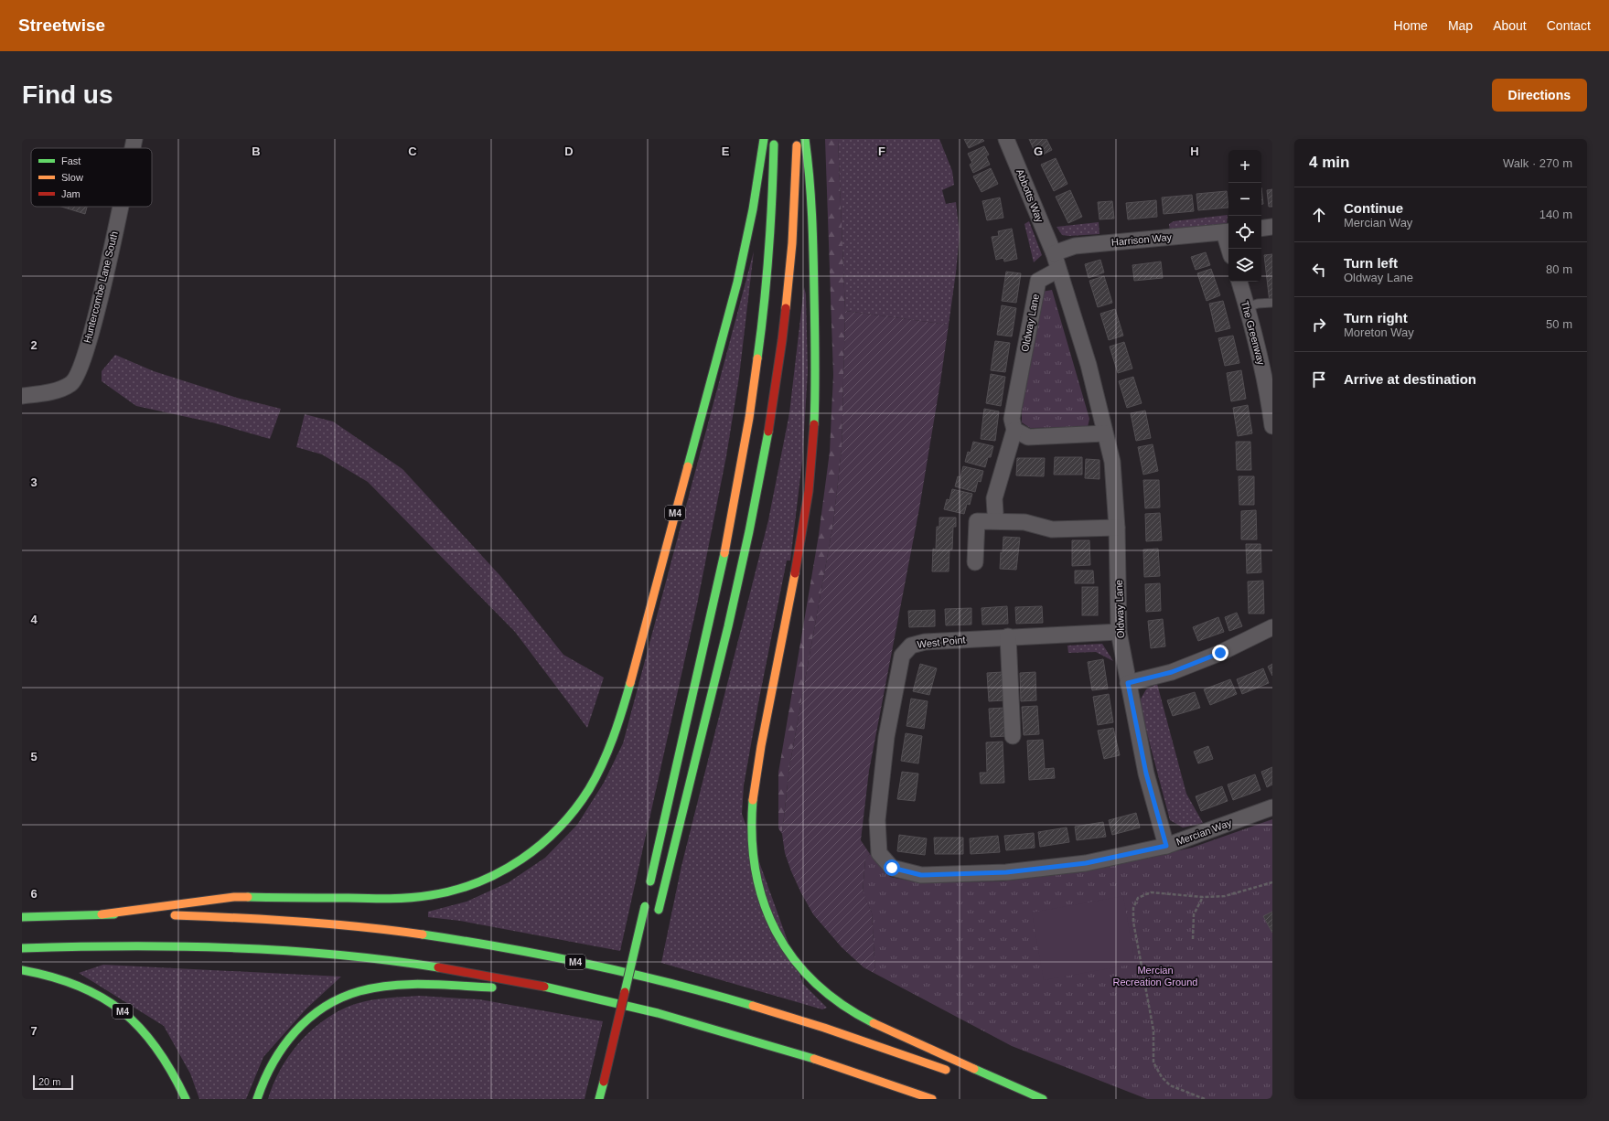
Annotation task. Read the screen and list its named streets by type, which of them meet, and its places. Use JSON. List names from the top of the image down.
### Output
{
  "streets": {
    "highway": ["M4"],
    "street": [
      "Abbotts Way",
      "Harrison Way",
      "Huntercombe Lane South",
      "Oldway Lane",
      "The Greenway",
      "West Point",
      "Mercian Way"
    ]
  },
  "crossings": [
    ["Abbotts Way", "Harrison Way"],
    ["Abbotts Way", "Oldway Lane"],
    ["Harrison Way", "Oldway Lane"],
    ["Oldway Lane", "West Point"],
    ["Oldway Lane", "Mercian Way"],
    ["West Point", "Mercian Way"]
  ],
  "parks": ["Mercian Recreation Ground"],
  "legend": ["Fast", "Slow", "Jam"],
  "scale_bar": "20 m",
  "page": {
    "header": "Streetwise",
    "nav": [
      "Home",
      "Map",
      "About",
      "Contact"
    ],
    "buttons": "Directions",
    "title": "Find us",
    "heading": ["4 min", "Walk · 270 m"],
    "map_buttons": ["+", "−"],
    "list": [
      ["Continue", "Mercian Way", "140 m"],
      ["Turn left", "Oldway Lane", "80 m"],
      ["Turn right", "Moreton Way", "50 m"],
      "Arrive at destination"
    ],
    "scale": "20 m"
  },
  "grid": {
    "columns": [
      "B",
      "C",
      "D",
      "E",
      "F",
      "G",
      "H"
    ],
    "rows": [
      "2",
      "3",
      "4",
      "5",
      "6",
      "7"
    ]
  }
}
